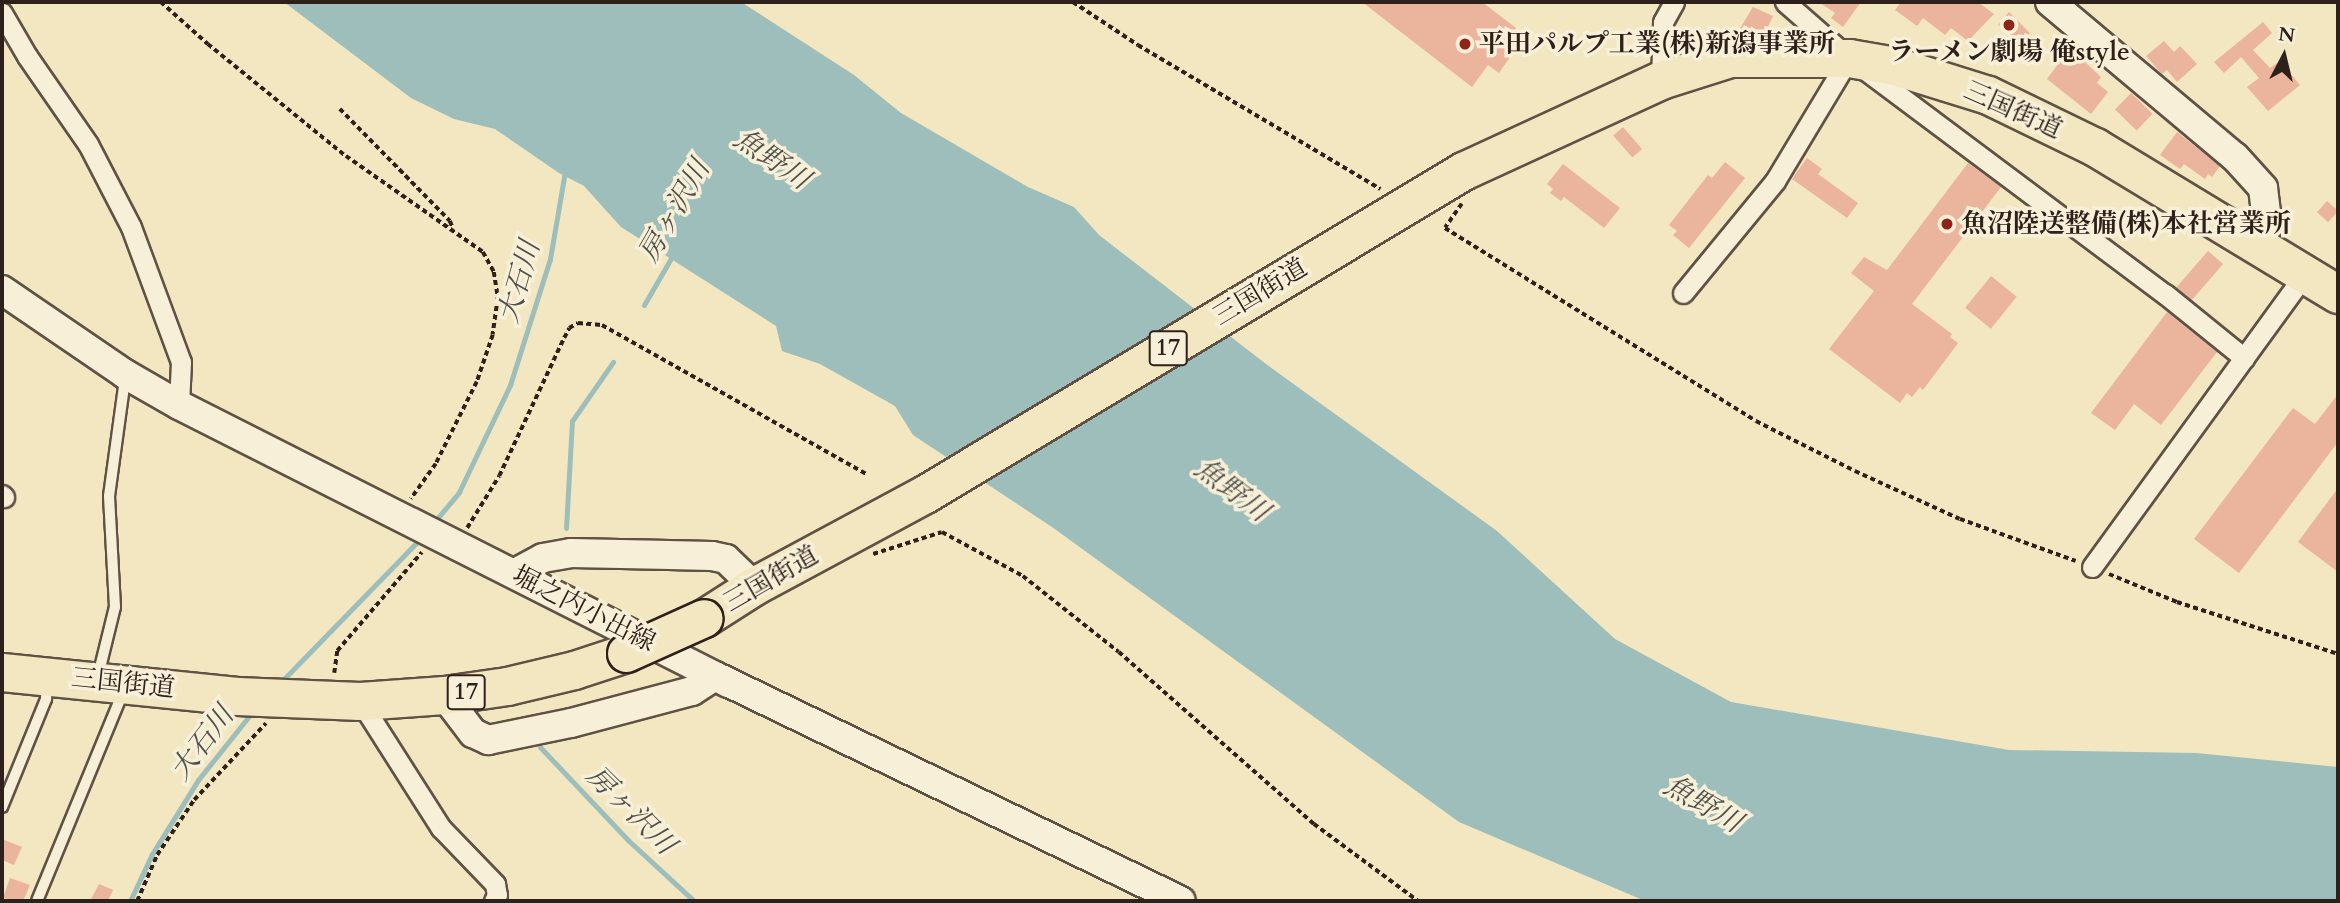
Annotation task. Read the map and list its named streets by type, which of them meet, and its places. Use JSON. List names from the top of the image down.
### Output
{
  "streets": {
    "highway": ["三国街道", "17"],
    "main road": ["堀之内小出線"]
  },
  "water": ["魚野川", "房ヶ沢川", "大石川"],
  "places": ["ラーメン劇場 俺style", "平田パルプ工業(株)新潟事業所", "魚沼陸送整備(株)本社営業所"],
  "north": "top"
}
